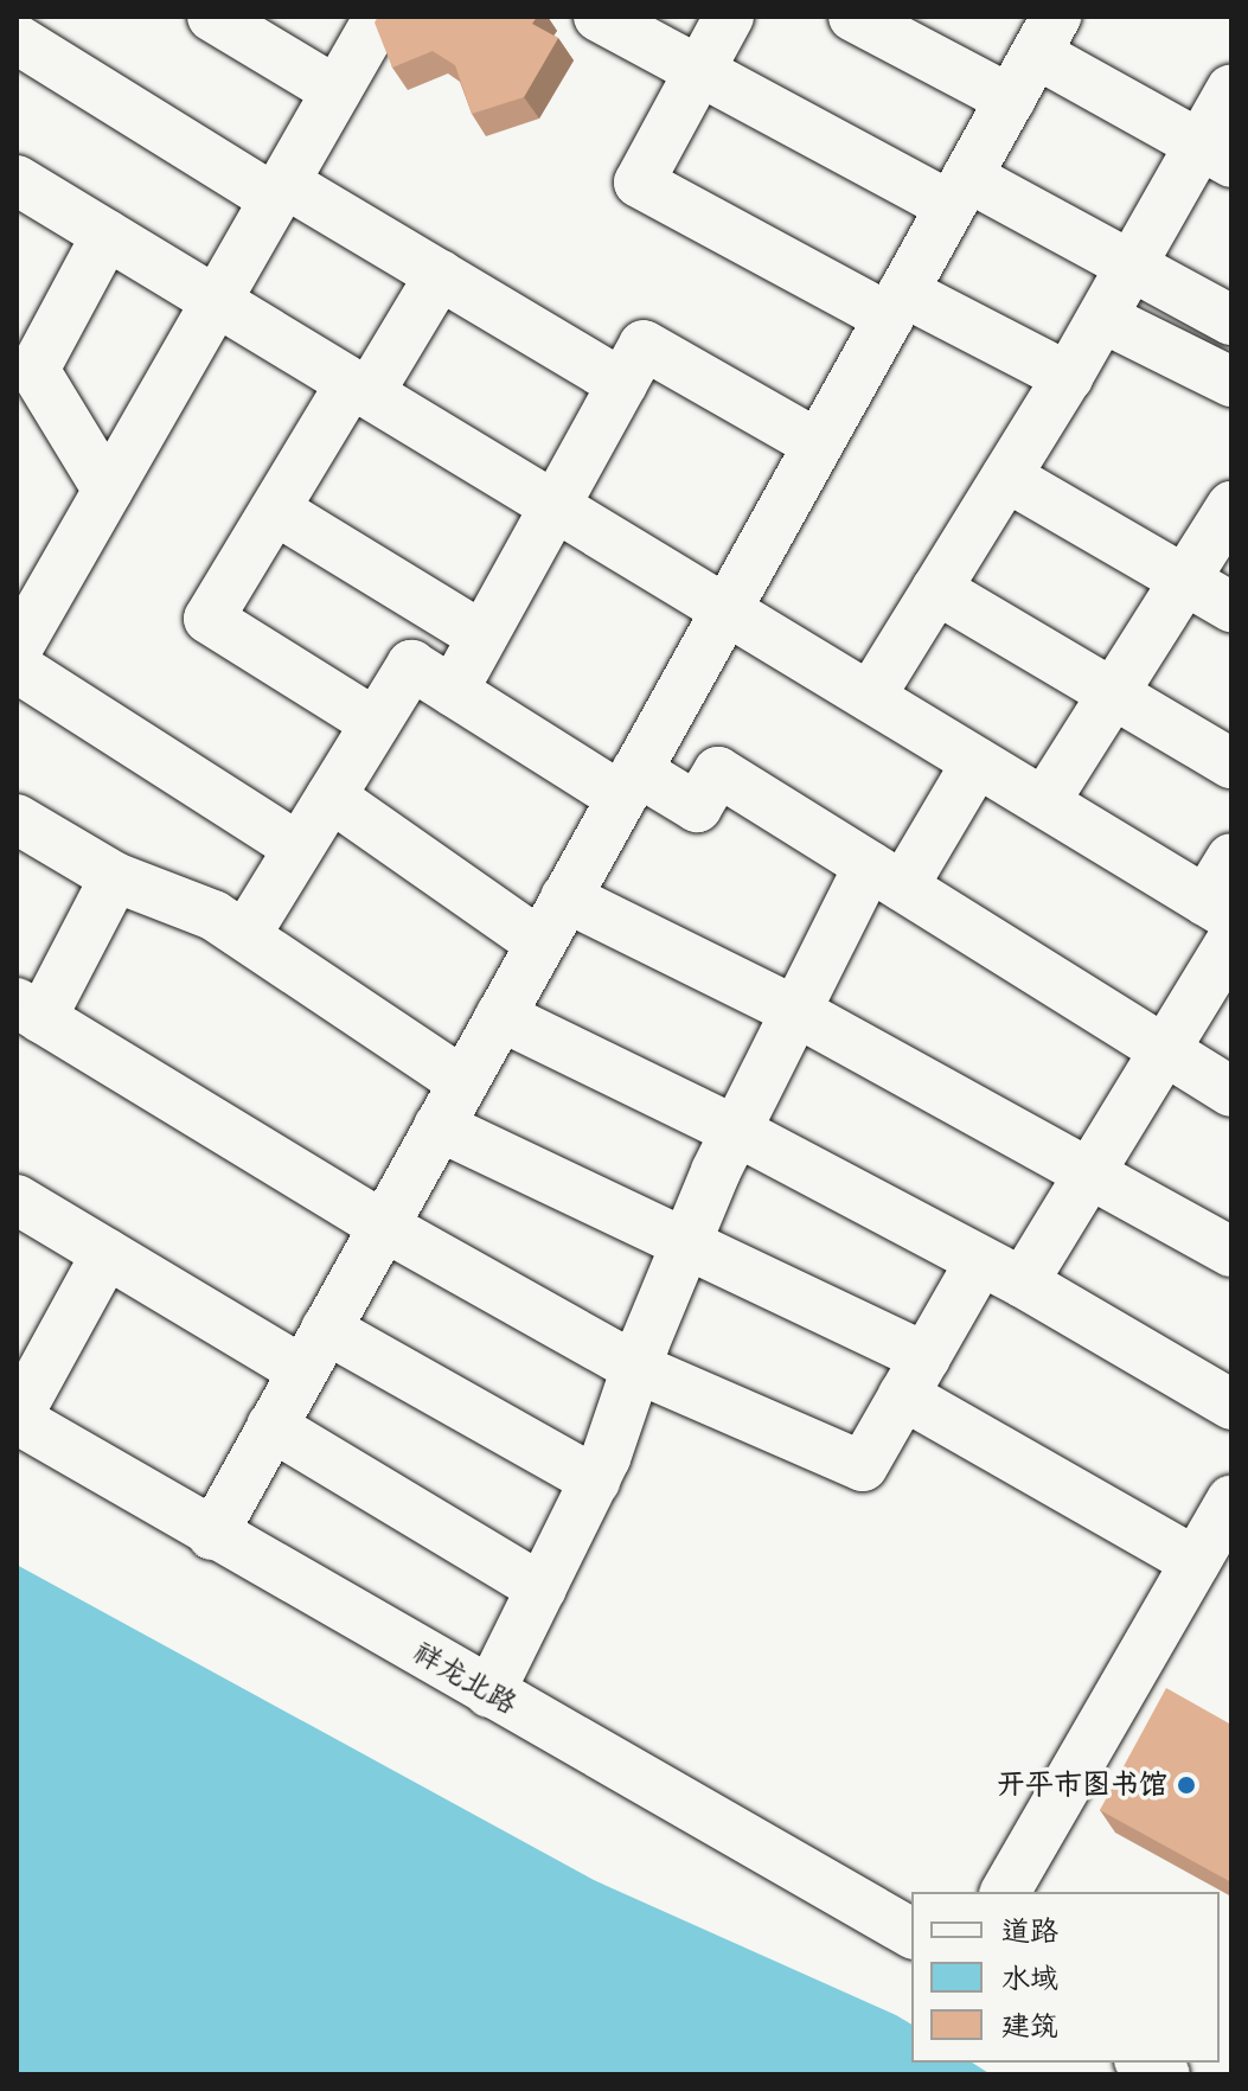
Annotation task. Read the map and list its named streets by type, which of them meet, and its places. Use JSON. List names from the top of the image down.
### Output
{
  "streets": {
    "street": ["祥龙北路"]
  },
  "places": ["开平市图书馆"],
  "legend": ["道路", "水域", "建筑"]
}
